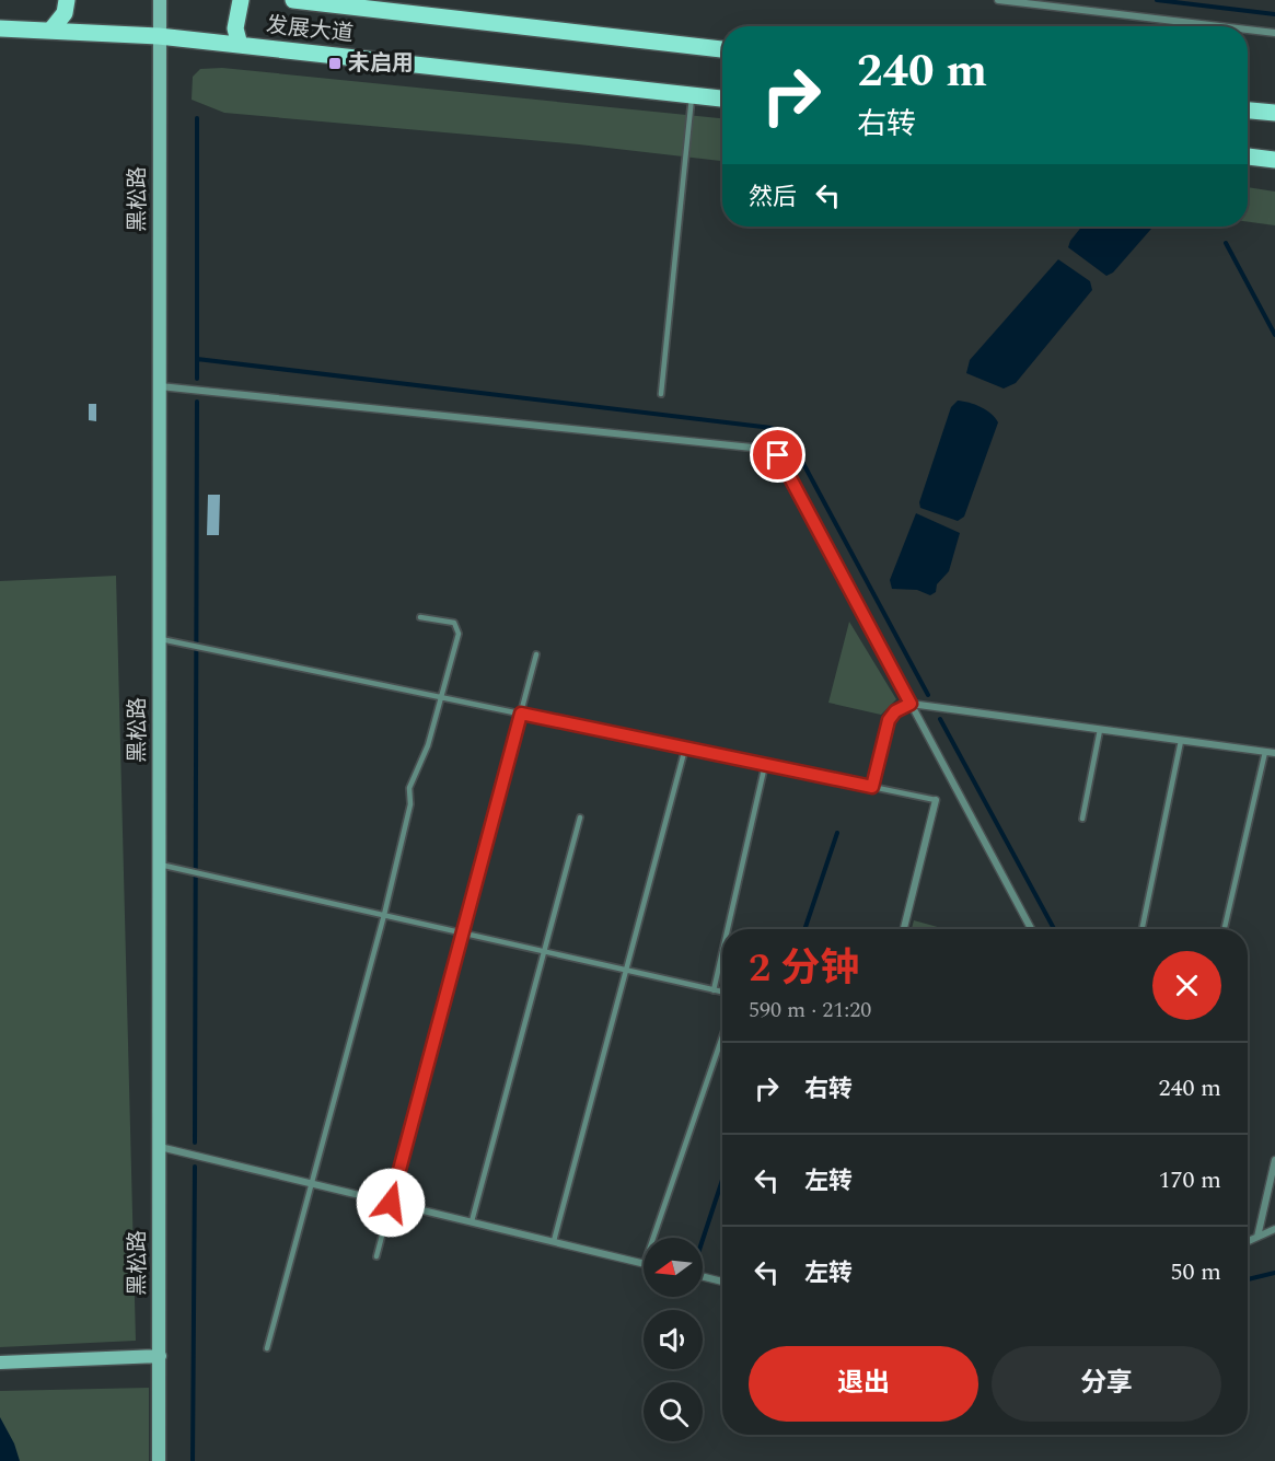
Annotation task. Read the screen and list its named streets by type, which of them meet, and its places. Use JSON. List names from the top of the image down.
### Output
{
  "streets": {
    "main road": ["发展大道"],
    "street": ["黑松路"]
  },
  "crossings": [
    ["发展大道", "黑松路"]
  ],
  "places": {
    "transit": ["未启用"]
  },
  "north": "left",
  "page": {
    "turn": ["240 m", "右转"],
    "then": "然后",
    "heading": ["2 分钟", "590 m · 21:20"],
    "list": [
      {
        "name": "右转",
        "value": "240 m"
      },
      {
        "name": "左转",
        "value": "170 m"
      },
      {
        "name": "左转",
        "value": "50 m"
      }
    ],
    "buttons": ["退出", "分享"]
  }
}
